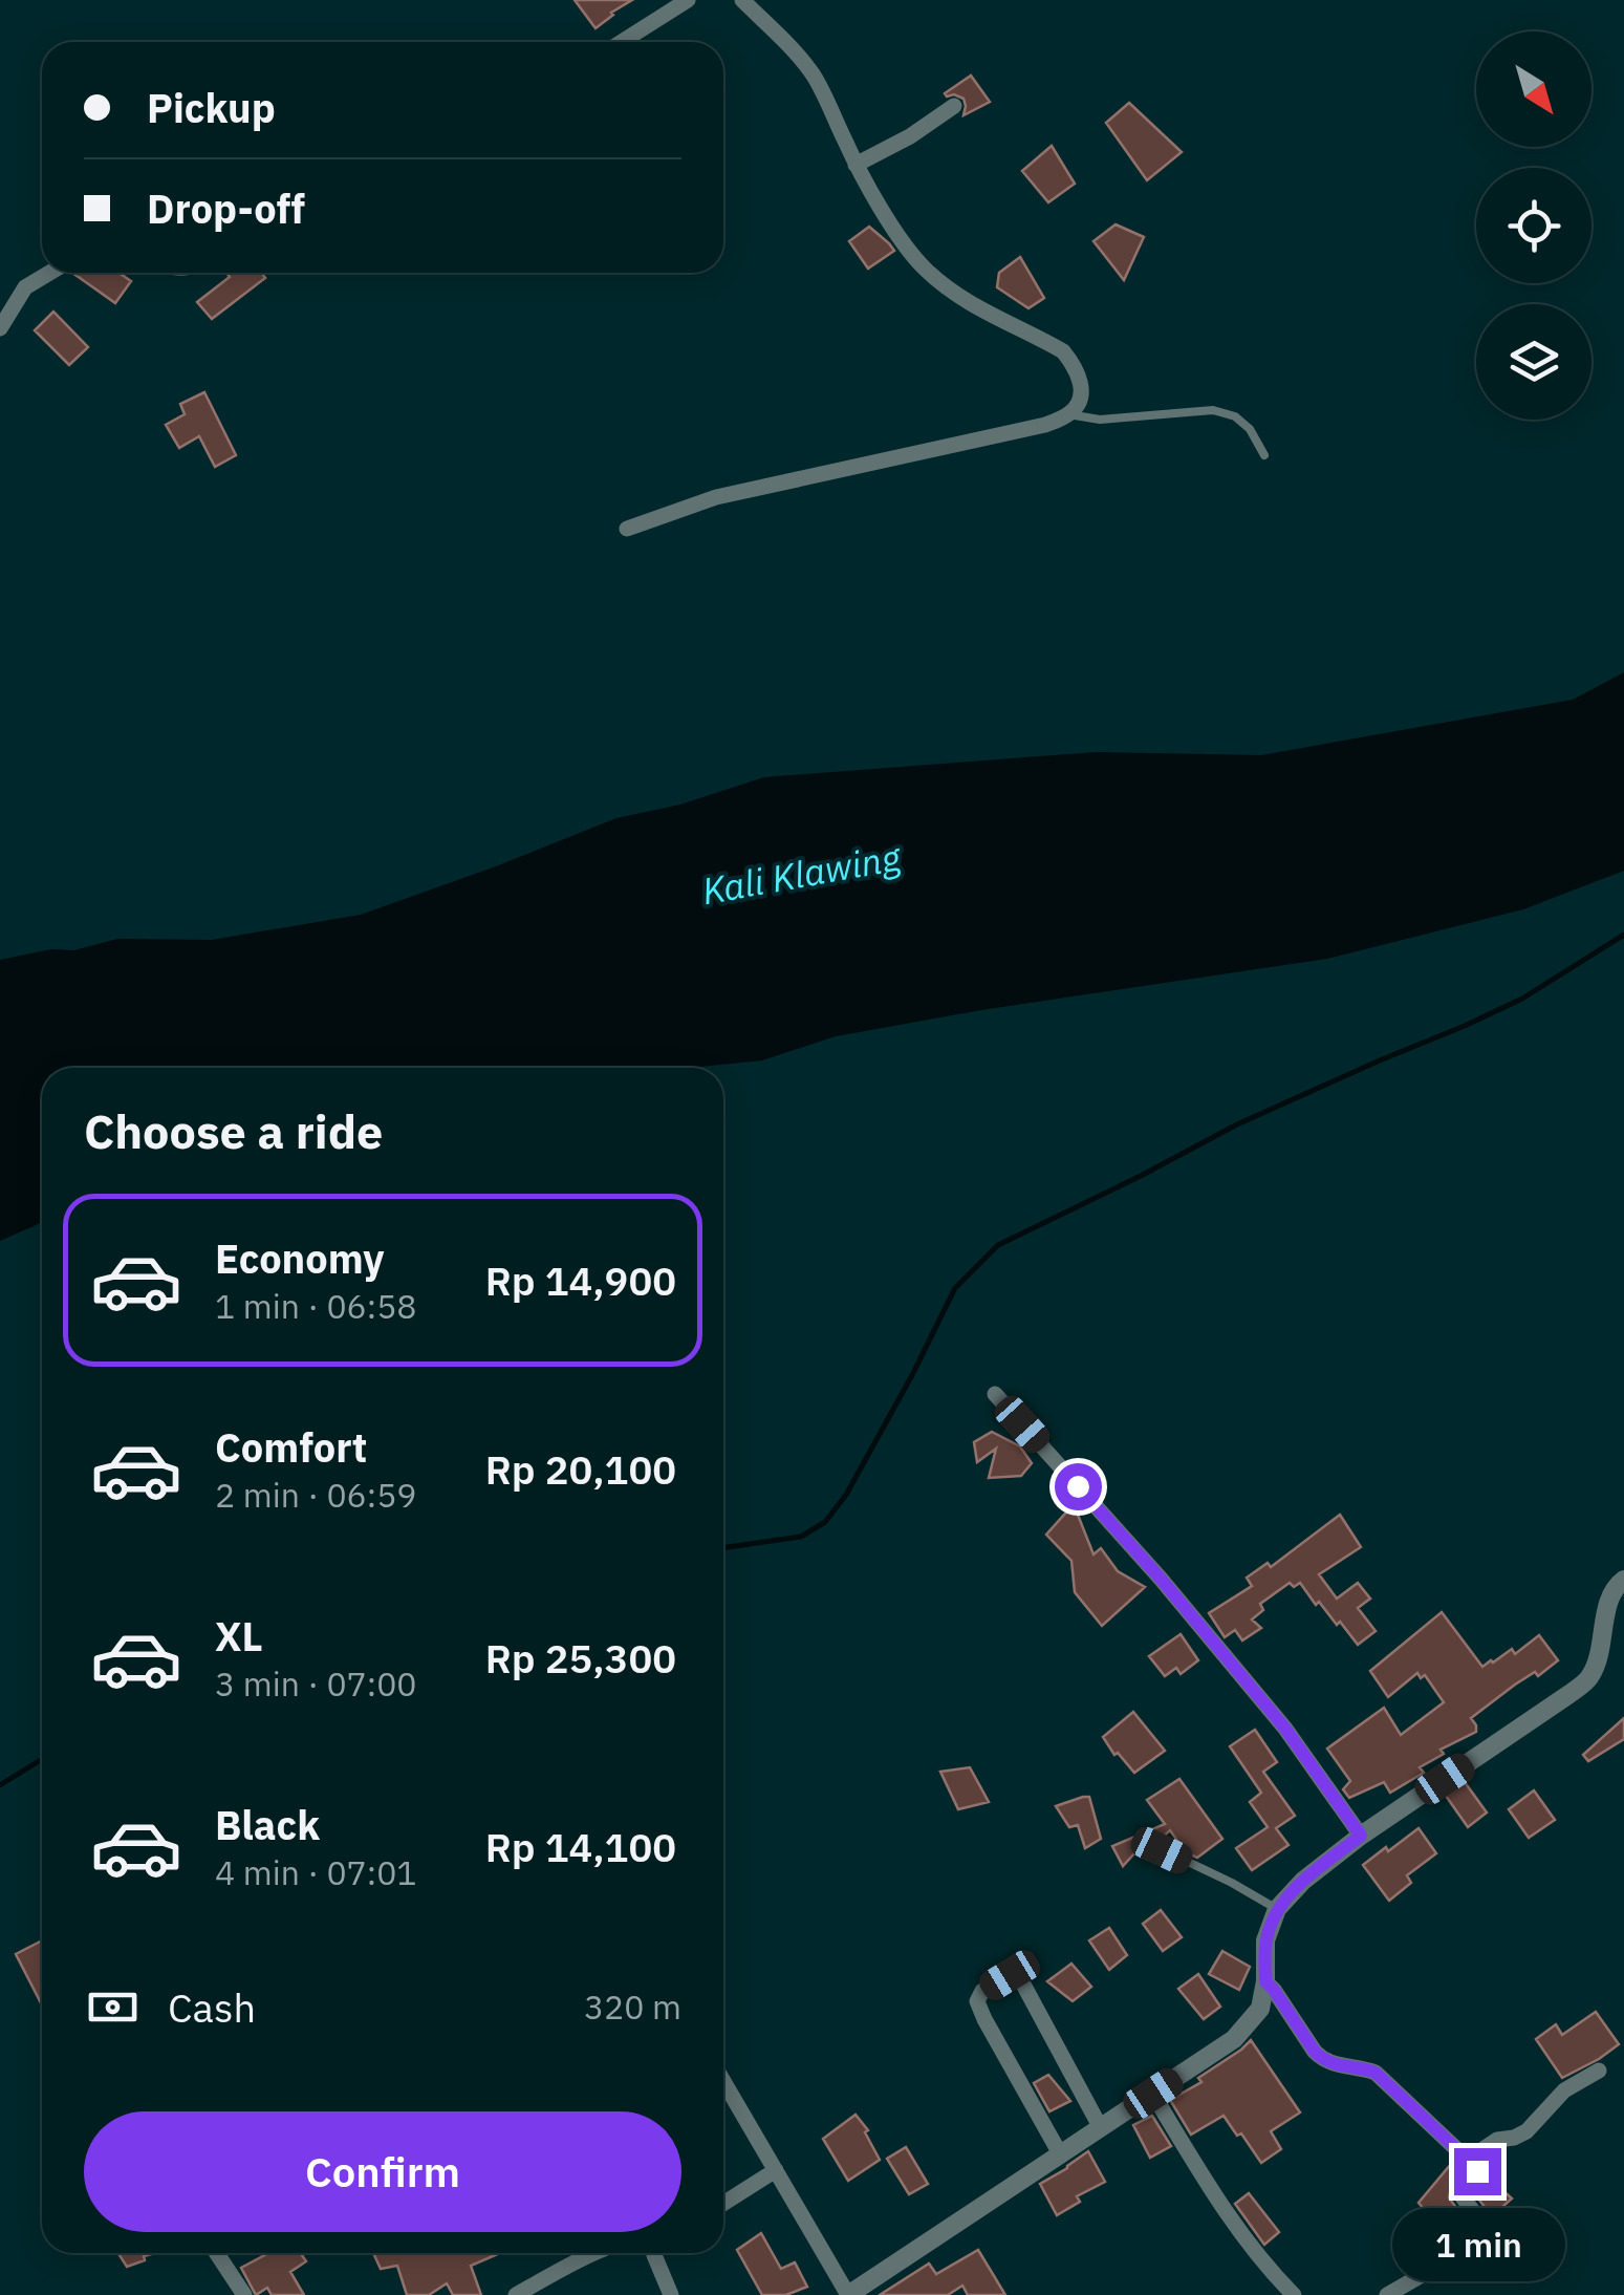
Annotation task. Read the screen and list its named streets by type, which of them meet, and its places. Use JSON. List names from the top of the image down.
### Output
{
  "water": ["Kali Klawing"],
  "north": "bottom right",
  "page": {
    "banner": ["Pickup", "Drop-off"],
    "heading": "Choose a ride",
    "list": [
      {
        "name": "Economy",
        "note": "1 min · 06:58",
        "value": "Rp 14,900"
      },
      {
        "name": "Comfort",
        "note": "2 min · 06:59",
        "value": "Rp 20,100"
      },
      {
        "name": "XL",
        "note": "3 min · 07:00",
        "value": "Rp 25,300"
      },
      {
        "name": "Black",
        "note": "4 min · 07:01",
        "value": "Rp 14,100"
      }
    ],
    "pay": ["Cash", "320 m"],
    "buttons": "Confirm",
    "bubble": "1 min"
  }
}
